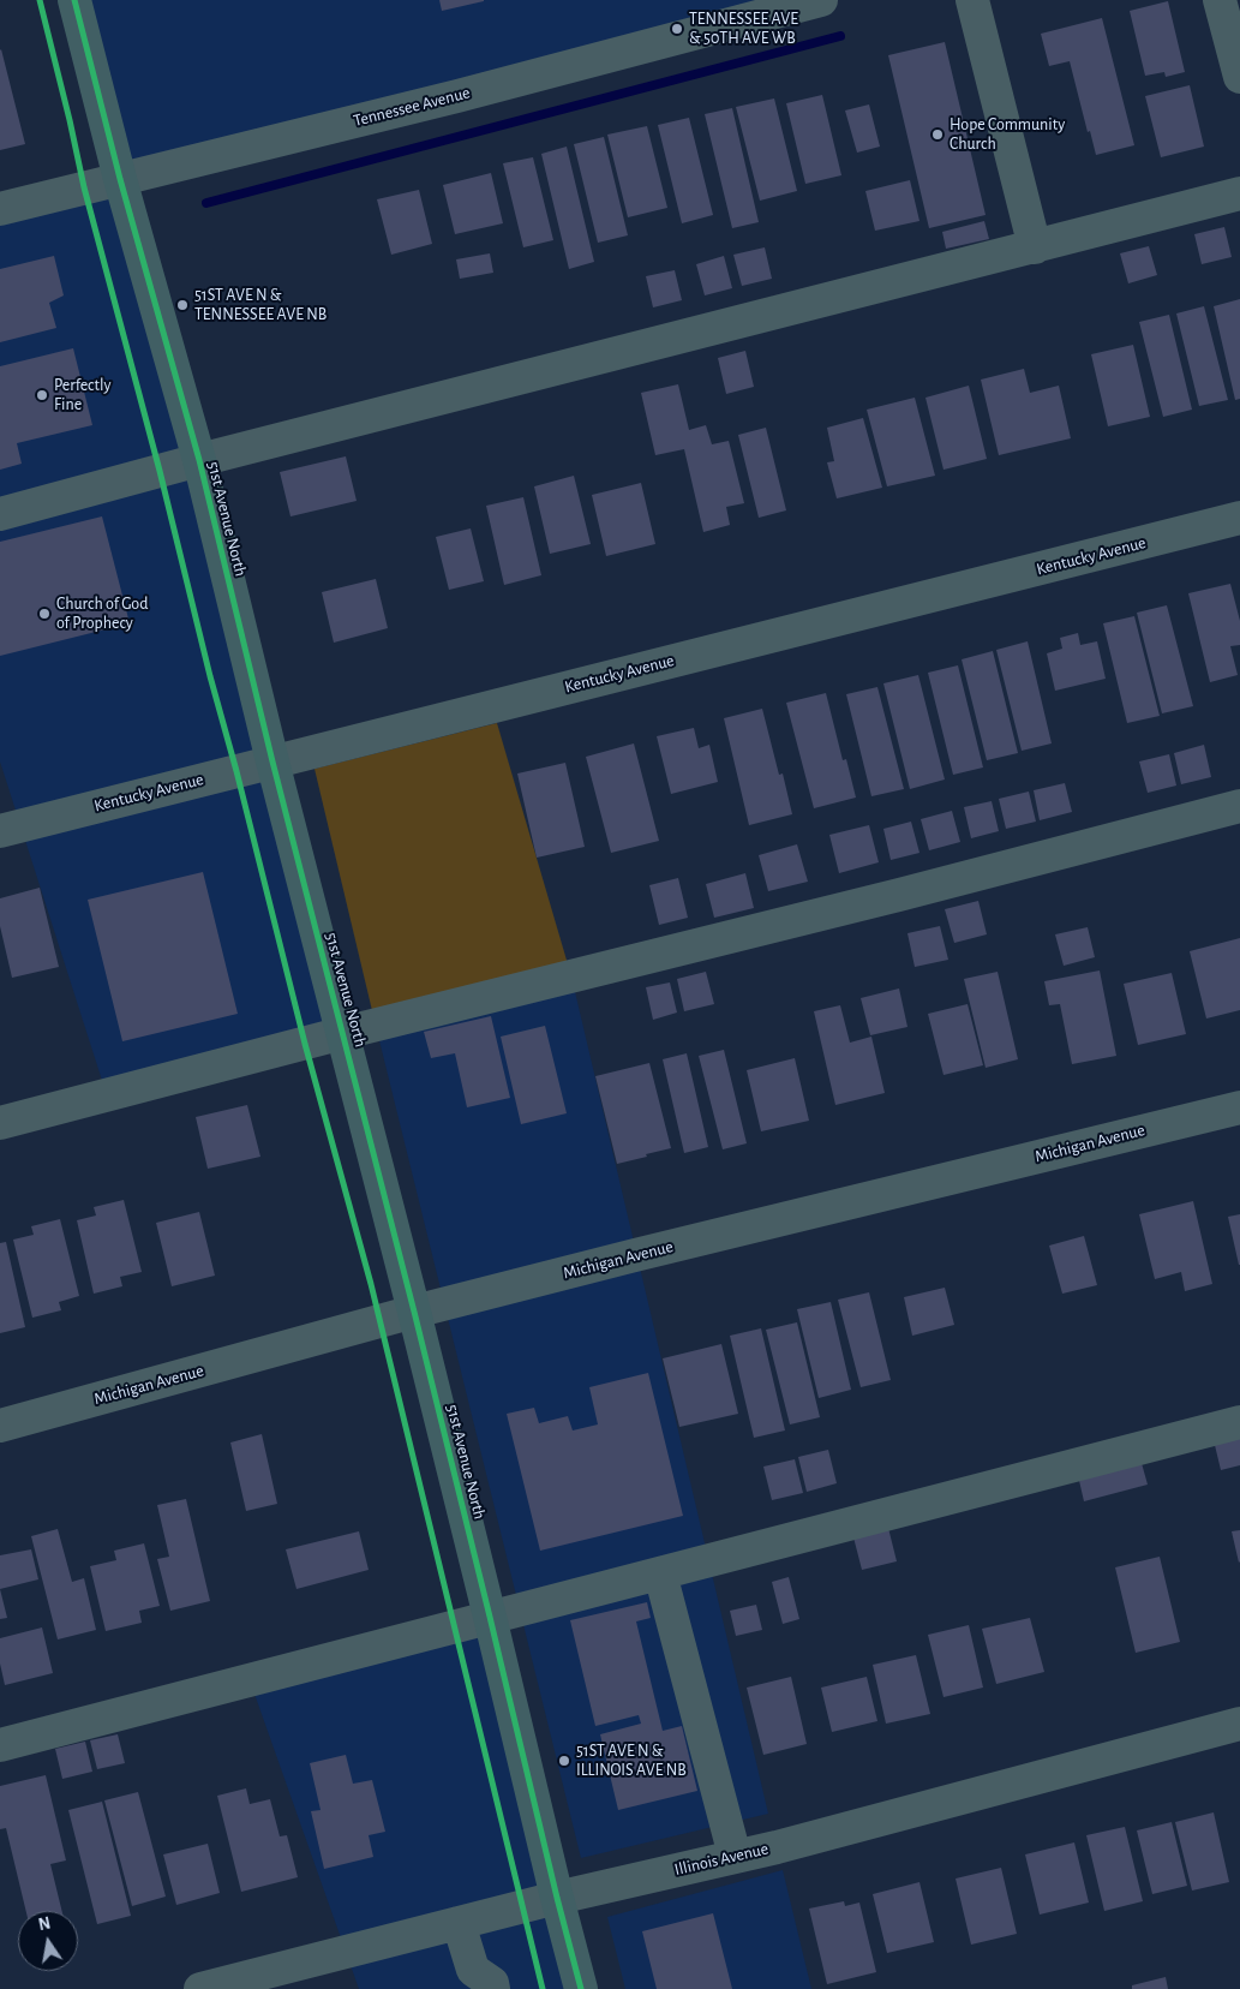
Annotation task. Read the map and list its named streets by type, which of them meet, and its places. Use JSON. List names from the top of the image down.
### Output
{
  "streets": {
    "main road": ["51st Avenue North"],
    "street": [
      "Tennessee Avenue",
      "Kentucky Avenue",
      "Michigan Avenue",
      "Illinois Avenue"
    ]
  },
  "crossings": [
    ["Tennessee Avenue", "51st Avenue North"],
    ["51st Avenue North", "Kentucky Avenue"],
    ["51st Avenue North", "Michigan Avenue"],
    ["51st Avenue North", "Illinois Avenue"]
  ],
  "places": [
    "TENNESSEE AVE & 50TH AVE WB",
    "Hope Community Church",
    "51ST AVE N & TENNESSEE AVE NB",
    "Perfectly Fine",
    "Church of God of Prophecy",
    "51ST AVE N & ILLINOIS AVE NB"
  ],
  "north": "top"
}
